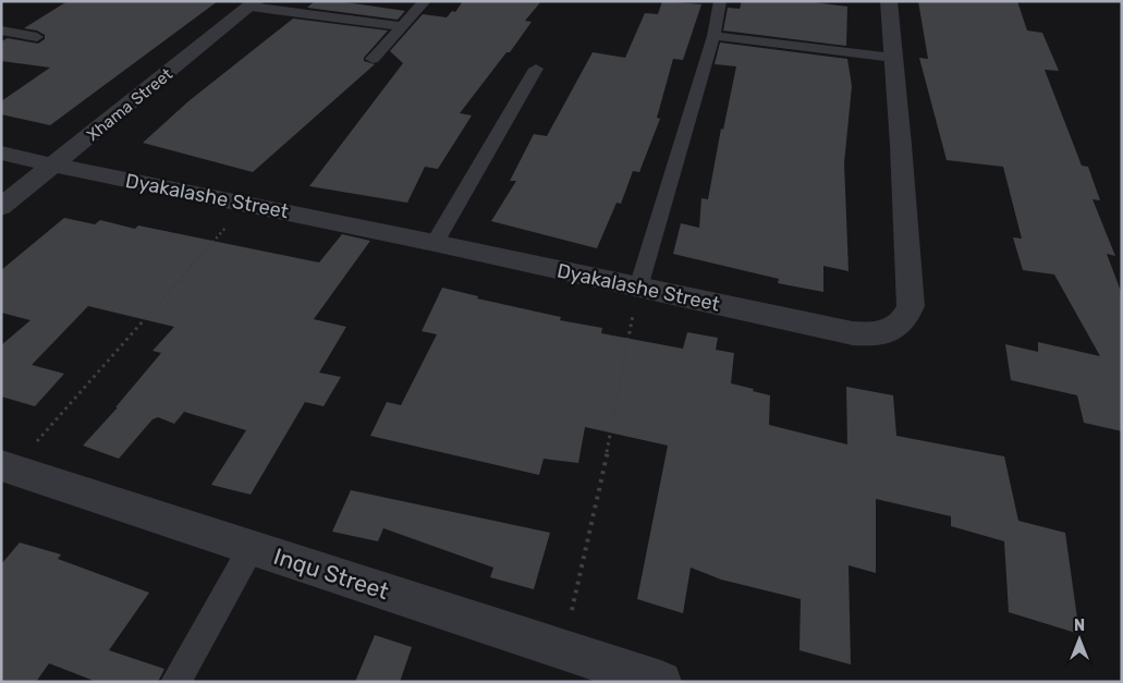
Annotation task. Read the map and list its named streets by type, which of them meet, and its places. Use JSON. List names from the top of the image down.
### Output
{
  "streets": {
    "street": ["Xhama Street", "Dyakalashe Street", "Inqu Street"]
  },
  "crossings": [
    ["Xhama Street", "Dyakalashe Street"]
  ],
  "north": "top"
}
